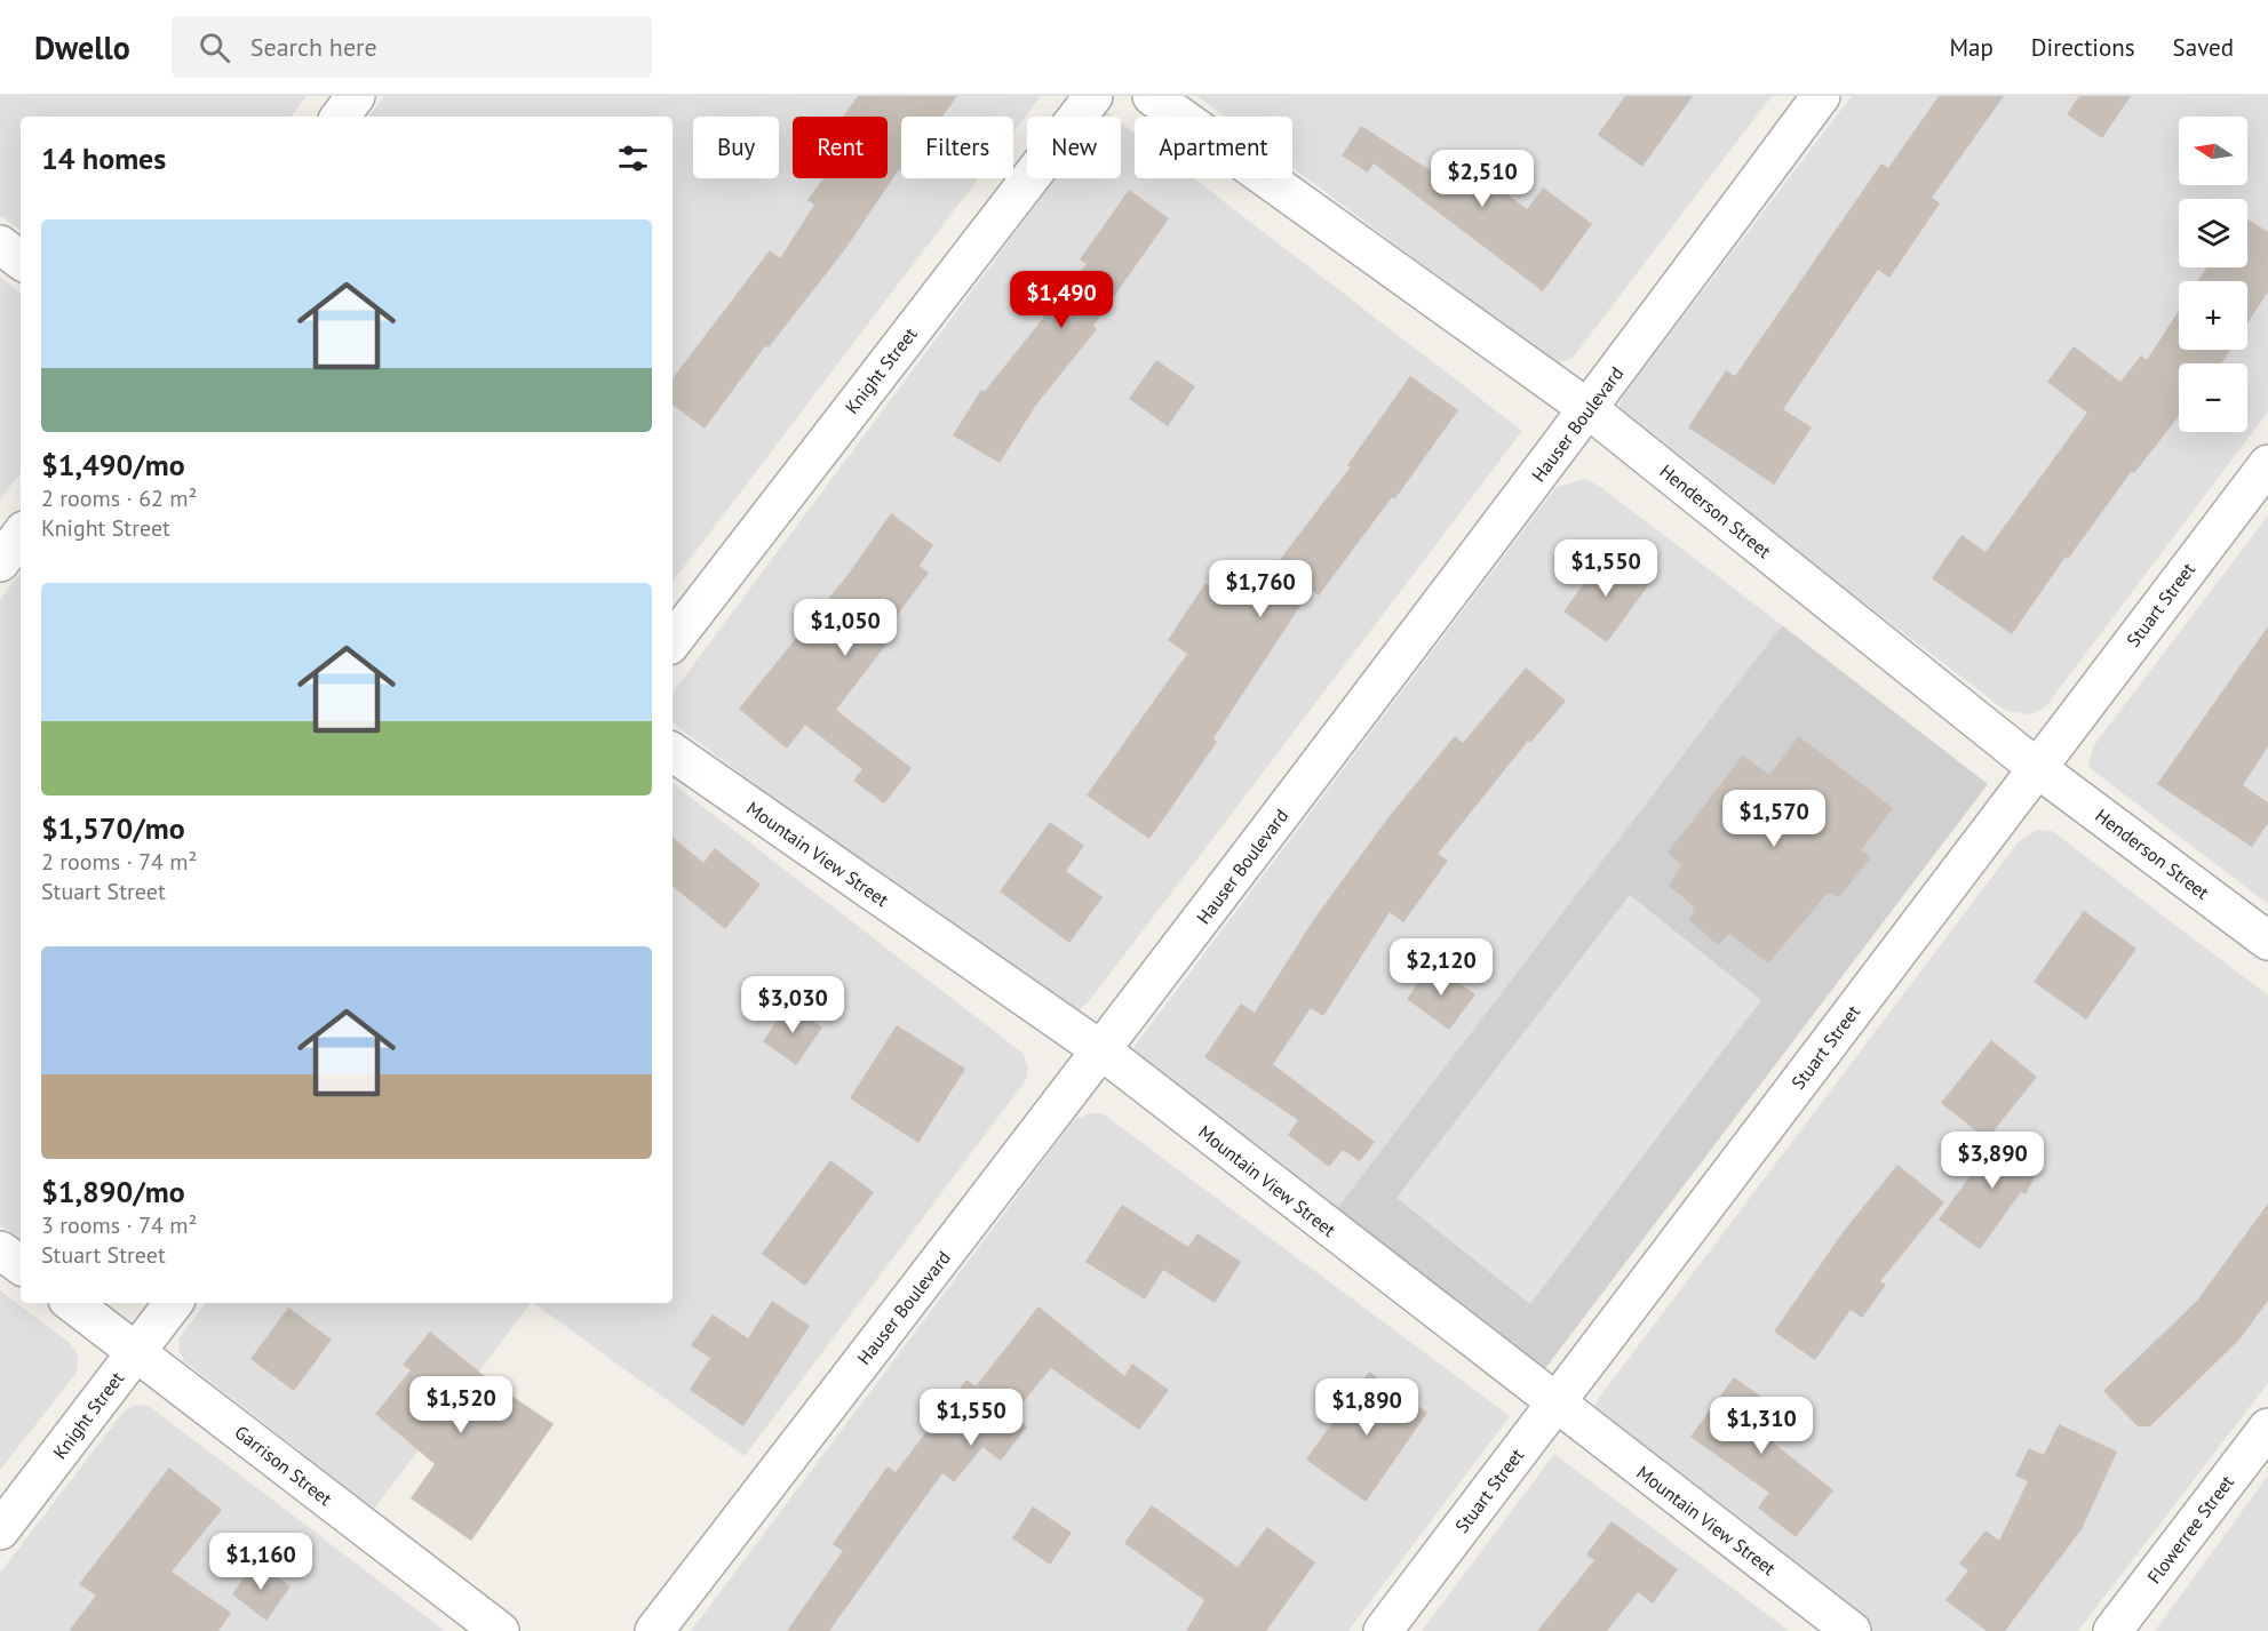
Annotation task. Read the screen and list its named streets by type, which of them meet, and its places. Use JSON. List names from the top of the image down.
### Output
{
  "streets": {
    "street": [
      "Knight Street",
      "Hauser Boulevard",
      "Henderson Street",
      "Stuart Street",
      "Mountain View Street",
      "Garrison Street",
      "Flowerree Street"
    ]
  },
  "crossings": [
    ["Knight Street", "Garrison Street"],
    ["Hauser Boulevard", "Henderson Street"],
    ["Hauser Boulevard", "Mountain View Street"],
    ["Henderson Street", "Stuart Street"],
    ["Stuart Street", "Mountain View Street"]
  ],
  "north": "left",
  "page": {
    "header": "Dwello",
    "search": "Search here",
    "nav": ["Map", "Directions", "Saved"],
    "map_buttons": ["+", "−"],
    "chip": [
      "Buy",
      "Rent",
      "Filters",
      "New",
      "Apartment"
    ],
    "heading": "14 homes",
    "price": [
      "$2,510",
      "$1,490",
      "$1,550",
      "$1,760",
      "$1,050",
      "$1,570",
      "$2,120",
      "$3,030",
      "$3,890",
      "$1,520",
      "$1,890",
      "$1,550",
      "$1,310",
      "$1,160"
    ],
    "list": [
      {
        "name": "$1,490/mo",
        "note": "2 rooms · 62 m² · Knight Street"
      },
      {
        "name": "$1,570/mo",
        "note": "2 rooms · 74 m² · Stuart Street"
      },
      {
        "name": "$1,890/mo",
        "note": "3 rooms · 74 m² · Stuart Street"
      }
    ]
  }
}
